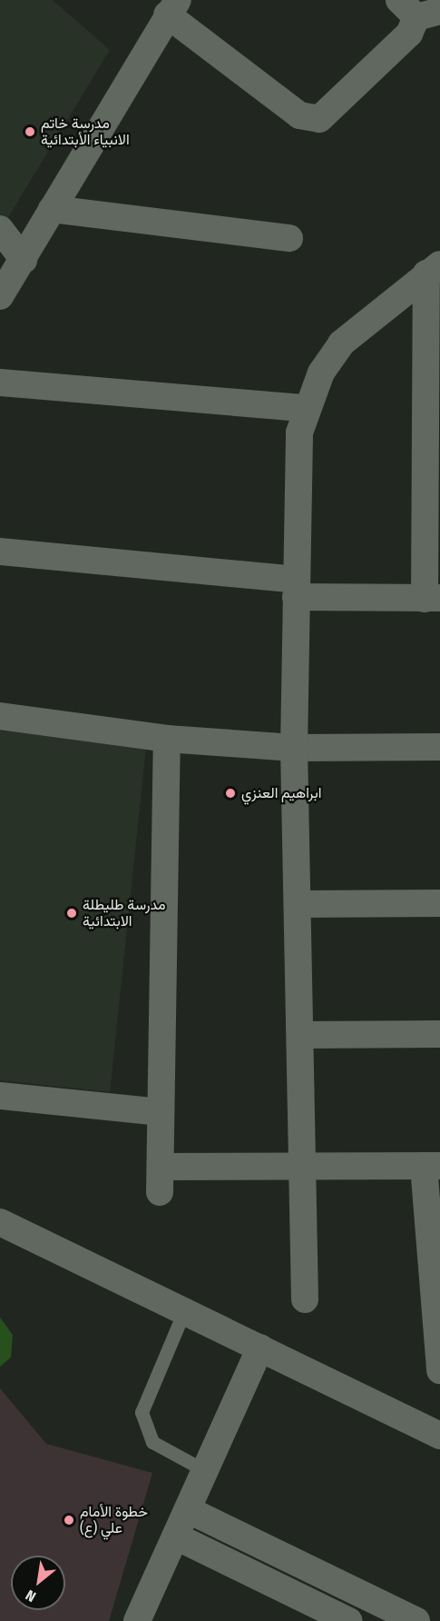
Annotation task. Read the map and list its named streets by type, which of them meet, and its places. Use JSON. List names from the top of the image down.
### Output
{
  "places": [
    "مدرسة خاتم الانبياء الأبتدائية",
    "ابراهيم العنزي",
    "مدرسة طليطلة الابتدائية",
    "خطوة الأمام علي (ع)"
  ],
  "north": "bottom left"
}
